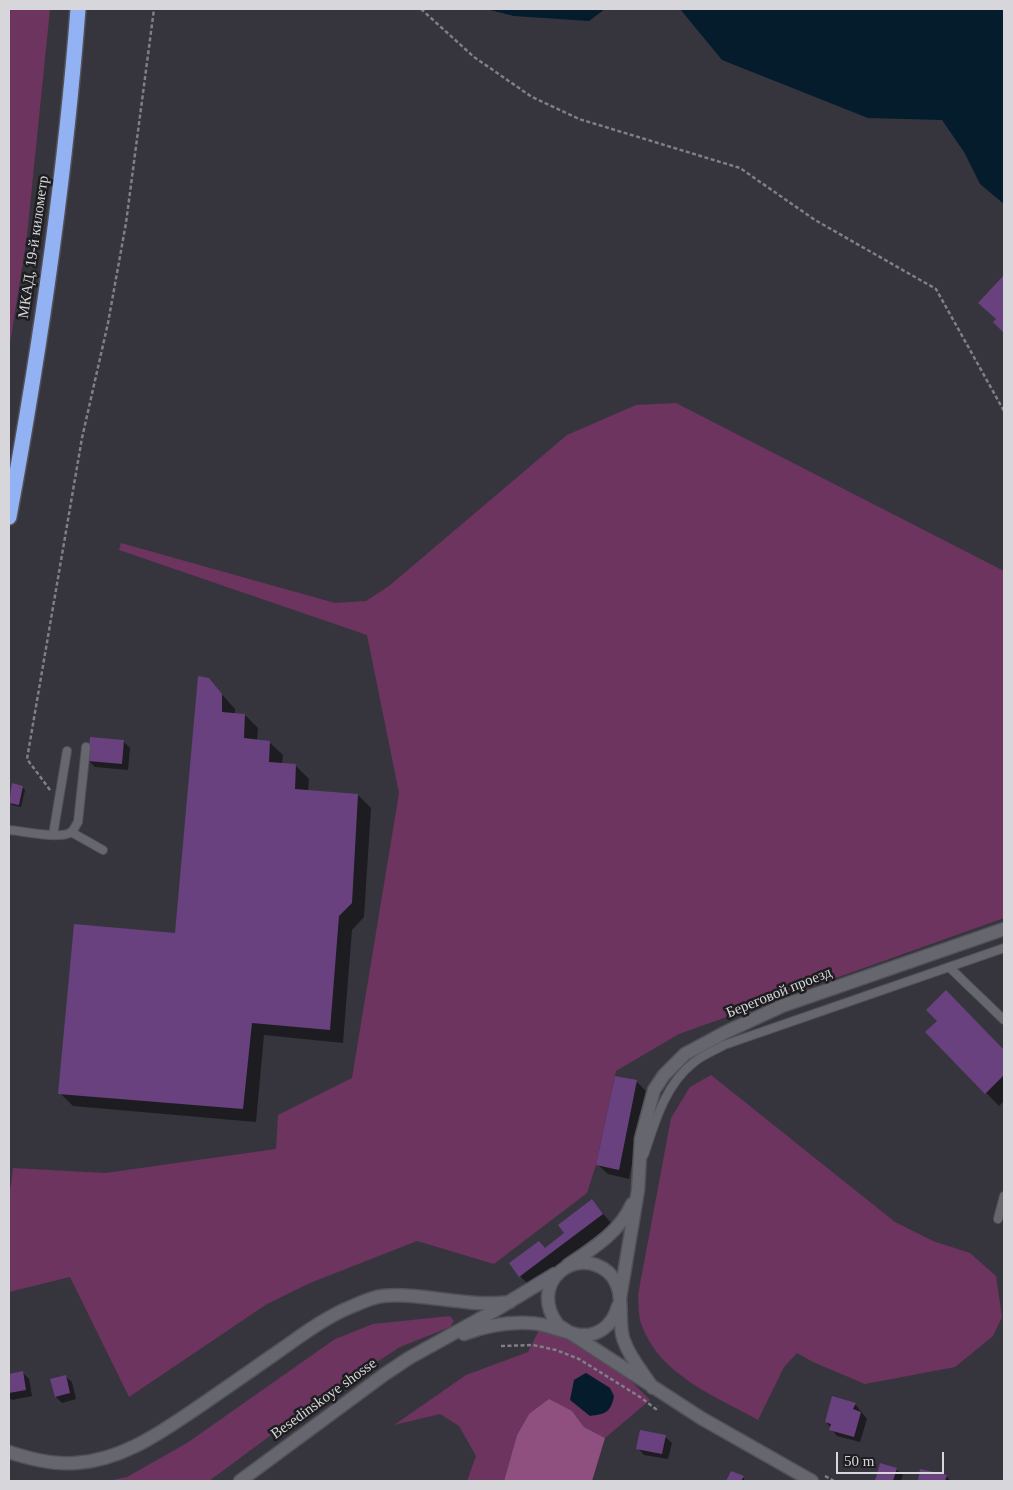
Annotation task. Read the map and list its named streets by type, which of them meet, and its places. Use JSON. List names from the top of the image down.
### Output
{
  "streets": {
    "highway": ["МКАД, 19-й километр"],
    "street": ["Береговой проезд", "Besedinskoye shosse"]
  },
  "scale_bar": "50 m"
}
